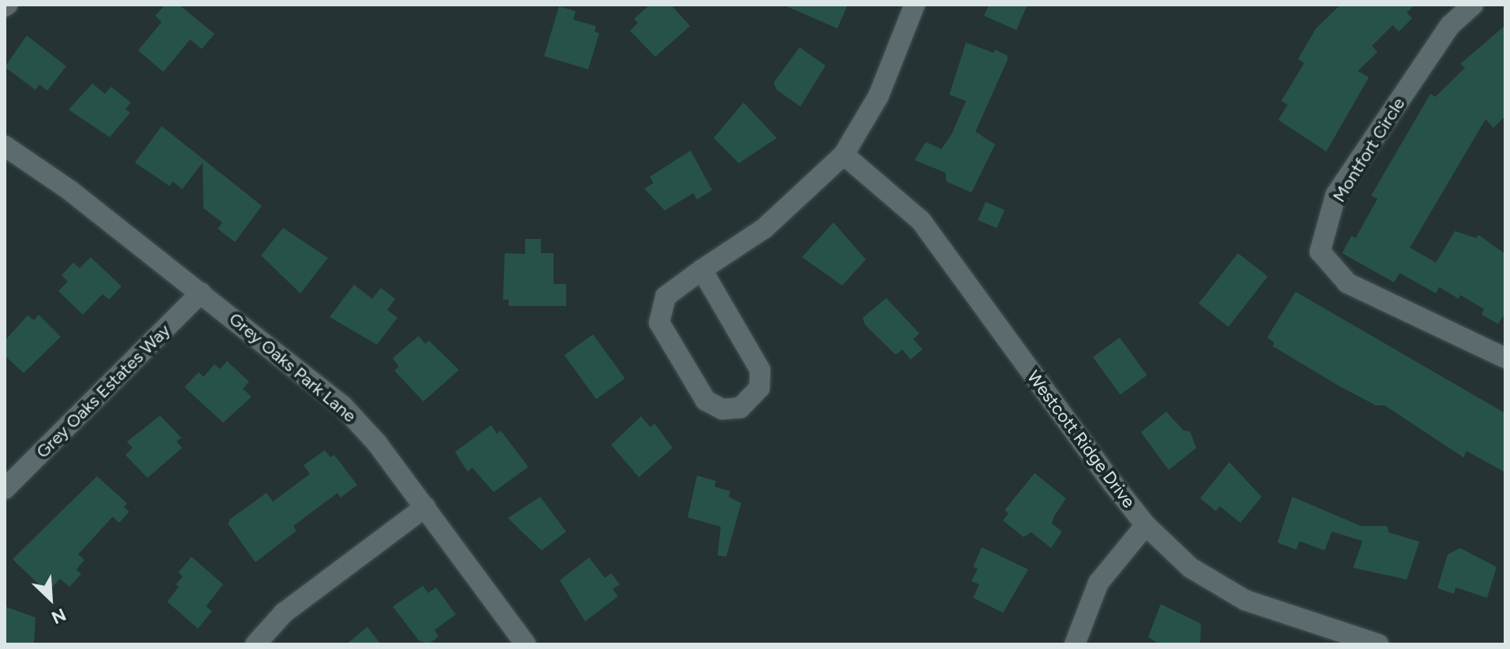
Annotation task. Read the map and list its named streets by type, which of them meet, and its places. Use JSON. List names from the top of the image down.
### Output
{
  "streets": {
    "street": [
      "Montfort Circle",
      "Grey Oaks Park Lane",
      "Grey Oaks Estates Way",
      "Westcott Ridge Drive"
    ]
  },
  "crossings": [
    ["Grey Oaks Park Lane", "Grey Oaks Estates Way"]
  ],
  "north": "bottom right"
}
